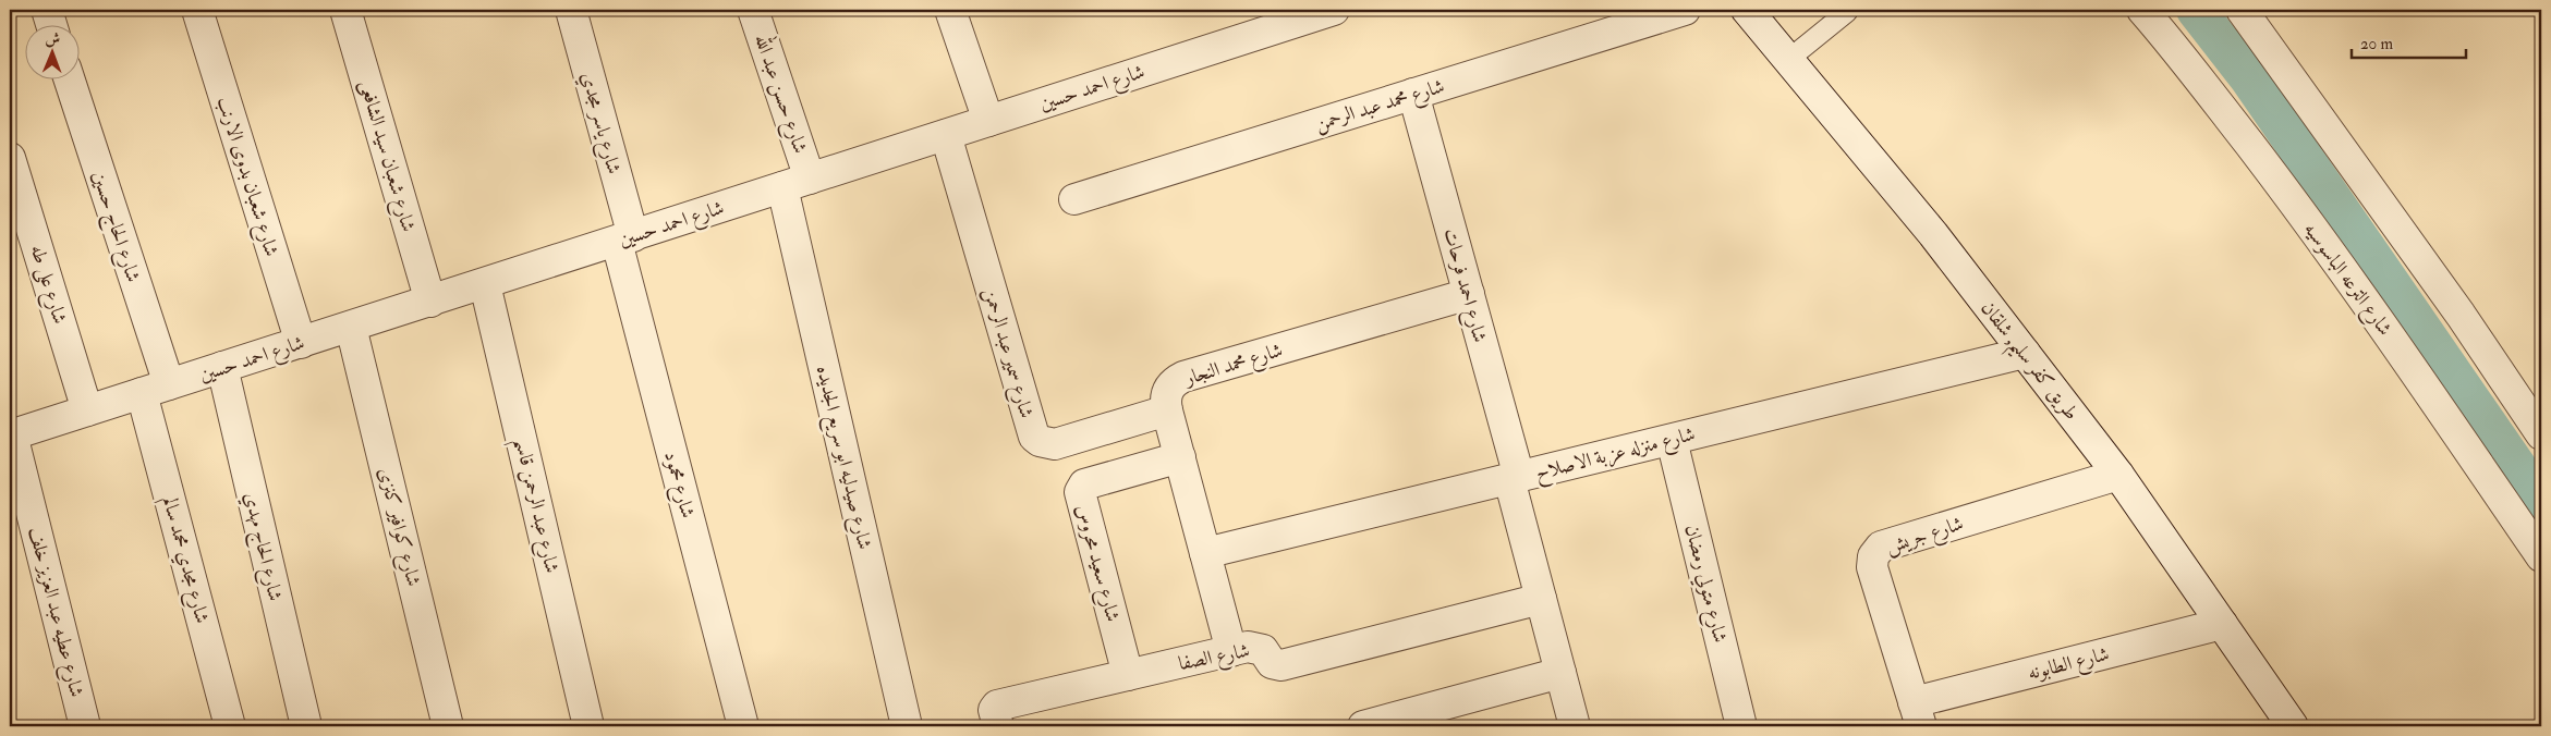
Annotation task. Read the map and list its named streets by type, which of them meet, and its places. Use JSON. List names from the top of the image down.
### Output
{
  "streets": {
    "street": [
      "شارع احمد حسين",
      "شارع حسن عبد الله",
      "شارع محمد عبد الرحمن",
      "شارع ياسر مجدي",
      "شارع شعبان سيد الشافعى",
      "شارع شعبان بدوى الارنب",
      "شارع الحاج حسين",
      "شارع الترعه الباسوسيه",
      "شارع على طه",
      "شارع احمد فرحات",
      "شارع سمير عبد الرحمن",
      "طريق كفر سليم, شلقان",
      "شارع محمد النجار",
      "شارع منزله عزبة الاصلاح",
      "شارع صيدليه ابو سريع الجديده",
      "شارع محمود",
      "شارع عبد الرحمن قاسم",
      "شارع كوافير كنزى",
      "شارع جريش",
      "شارع الحاج مهدي",
      "شارع مجدي محمد سالم",
      "شارع سعيد محروس",
      "شارع متولي رمضان",
      "شارع عطيه عبد العزيز خلف",
      "شارع الصفا",
      "شارع الطابونه"
    ]
  },
  "crossings": [
    ["شارع احمد حسين", "شارع حسن عبد الله"],
    ["شارع احمد حسين", "شارع ياسر مجدي"],
    ["شارع احمد حسين", "شارع شعبان سيد الشافعى"],
    ["شارع احمد حسين", "شارع شعبان بدوى الارنب"],
    ["شارع احمد حسين", "شارع الحاج حسين"],
    ["شارع احمد حسين", "شارع على طه"],
    ["شارع احمد حسين", "شارع سمير عبد الرحمن"],
    ["شارع احمد حسين", "شارع صيدليه ابو سريع الجديده"],
    ["شارع احمد حسين", "شارع محمود"],
    ["شارع احمد حسين", "شارع عبد الرحمن قاسم"],
    ["شارع احمد حسين", "شارع كوافير كنزى"],
    ["شارع احمد حسين", "شارع الحاج مهدي"],
    ["شارع احمد حسين", "شارع مجدي محمد سالم"],
    ["شارع احمد حسين", "شارع عطيه عبد العزيز خلف"],
    ["شارع حسن عبد الله", "شارع صيدليه ابو سريع الجديده"],
    ["شارع محمد عبد الرحمن", "شارع احمد فرحات"],
    ["شارع ياسر مجدي", "شارع محمود"],
    ["شارع الحاج حسين", "شارع مجدي محمد سالم"],
    ["شارع احمد فرحات", "شارع محمد النجار"],
    ["شارع احمد فرحات", "شارع منزله عزبة الاصلاح"],
    ["شارع احمد فرحات", "شارع الصفا"],
    ["شارع سمير عبد الرحمن", "شارع محمد النجار"],
    ["طريق كفر سليم, شلقان", "شارع منزله عزبة الاصلاح"],
    ["طريق كفر سليم, شلقان", "شارع جريش"],
    ["طريق كفر سليم, شلقان", "شارع الطابونه"],
    ["شارع محمد النجار", "شارع منزله عزبة الاصلاح"],
    ["شارع محمد النجار", "شارع سعيد محروس"],
    ["شارع محمد النجار", "شارع الصفا"],
    ["شارع منزله عزبة الاصلاح", "شارع متولي رمضان"],
    ["شارع جريش", "شارع الطابونه"],
    ["شارع سعيد محروس", "شارع الصفا"]
  ],
  "scale_bar": "20 m",
  "north": "top"
}
